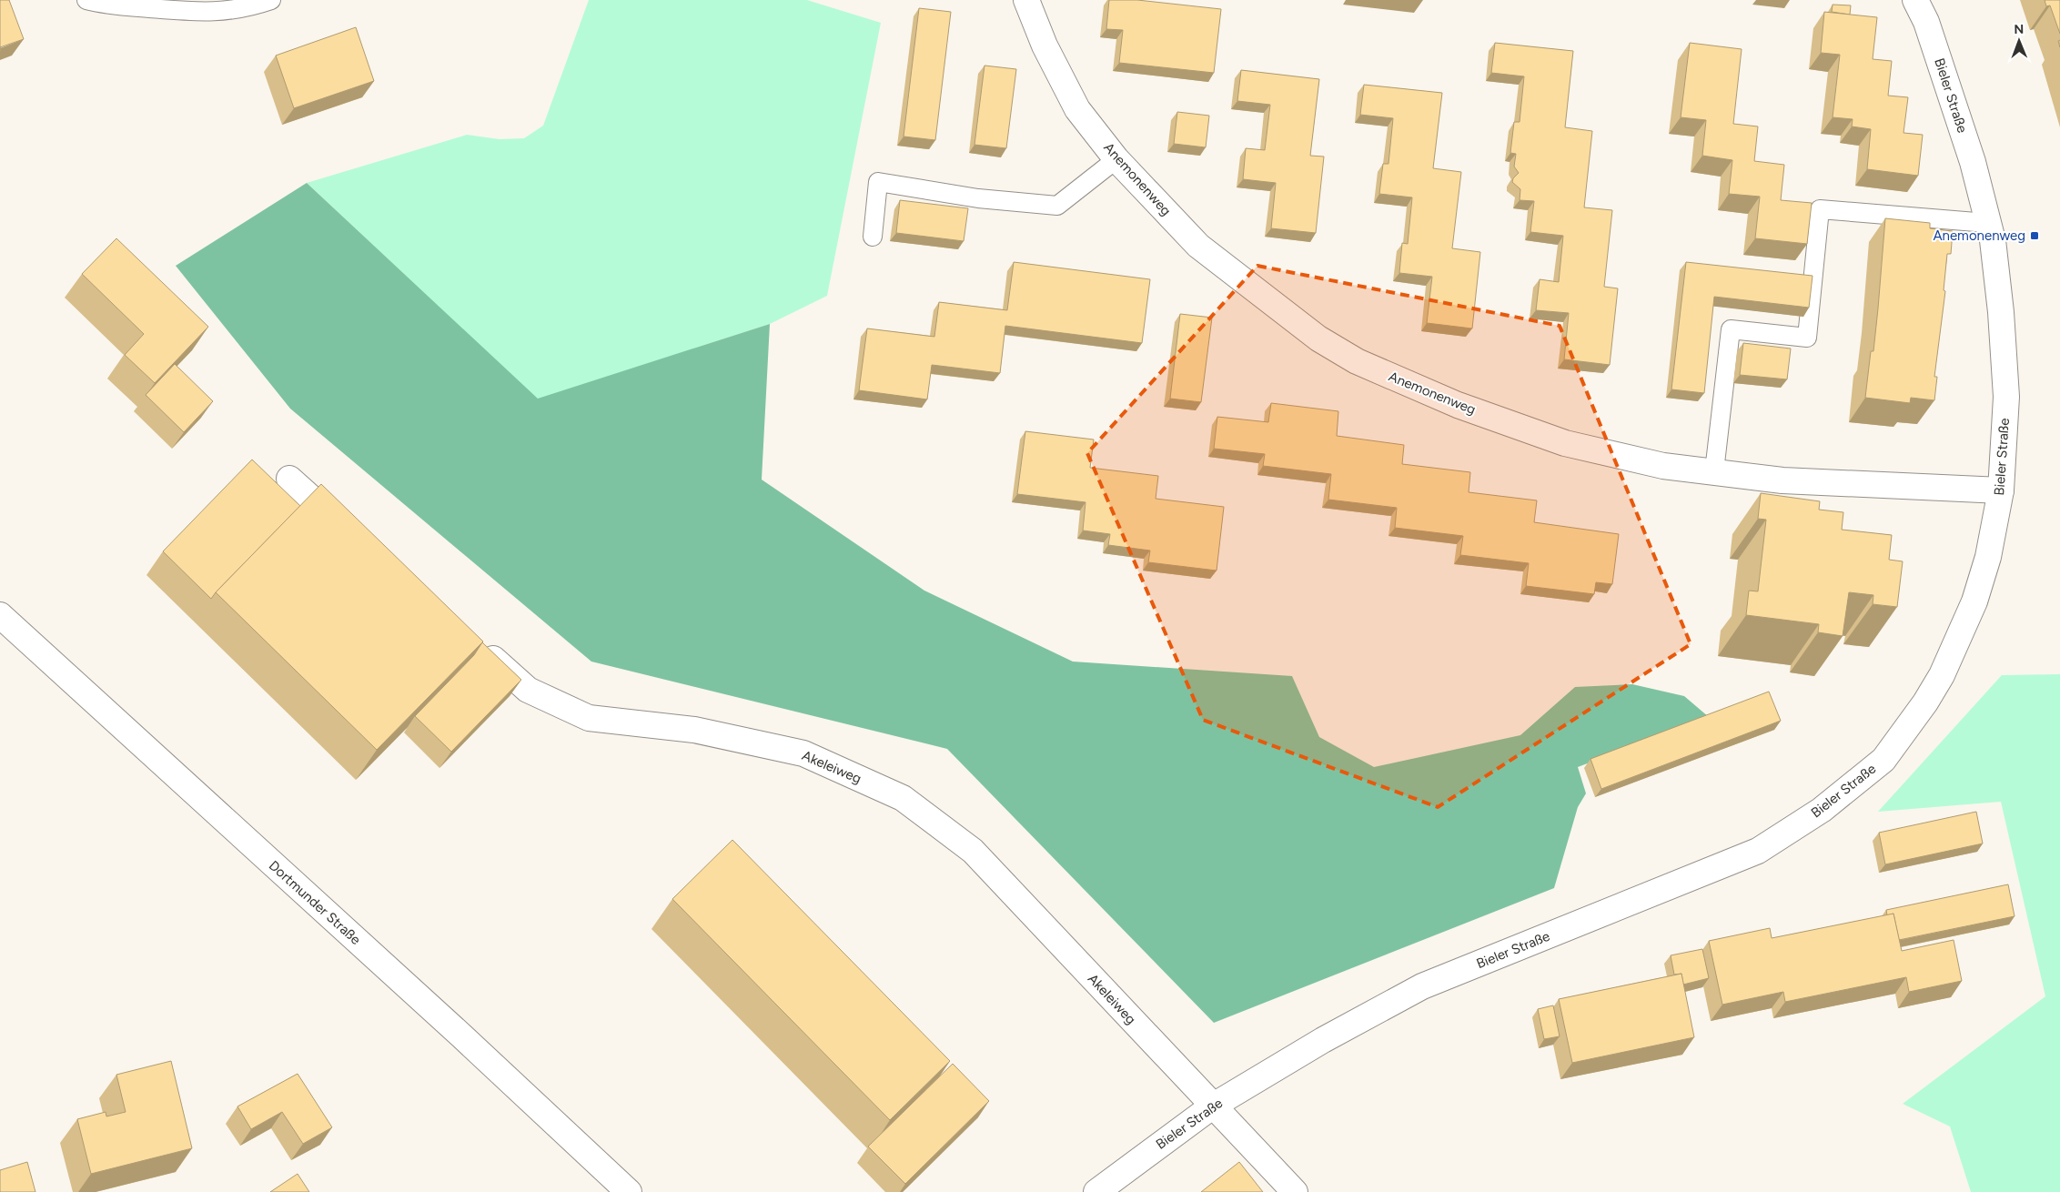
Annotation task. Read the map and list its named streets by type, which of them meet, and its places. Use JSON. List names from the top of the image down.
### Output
{
  "streets": {
    "street": [
      "Bieler Straße",
      "Anemonenweg",
      "Akeleiweg",
      "Dortmunder Straße"
    ]
  },
  "crossings": [
    ["Bieler Straße", "Anemonenweg"],
    ["Bieler Straße", "Akeleiweg"]
  ],
  "places": {
    "transit": ["Anemonenweg"]
  },
  "north": "top"
}
